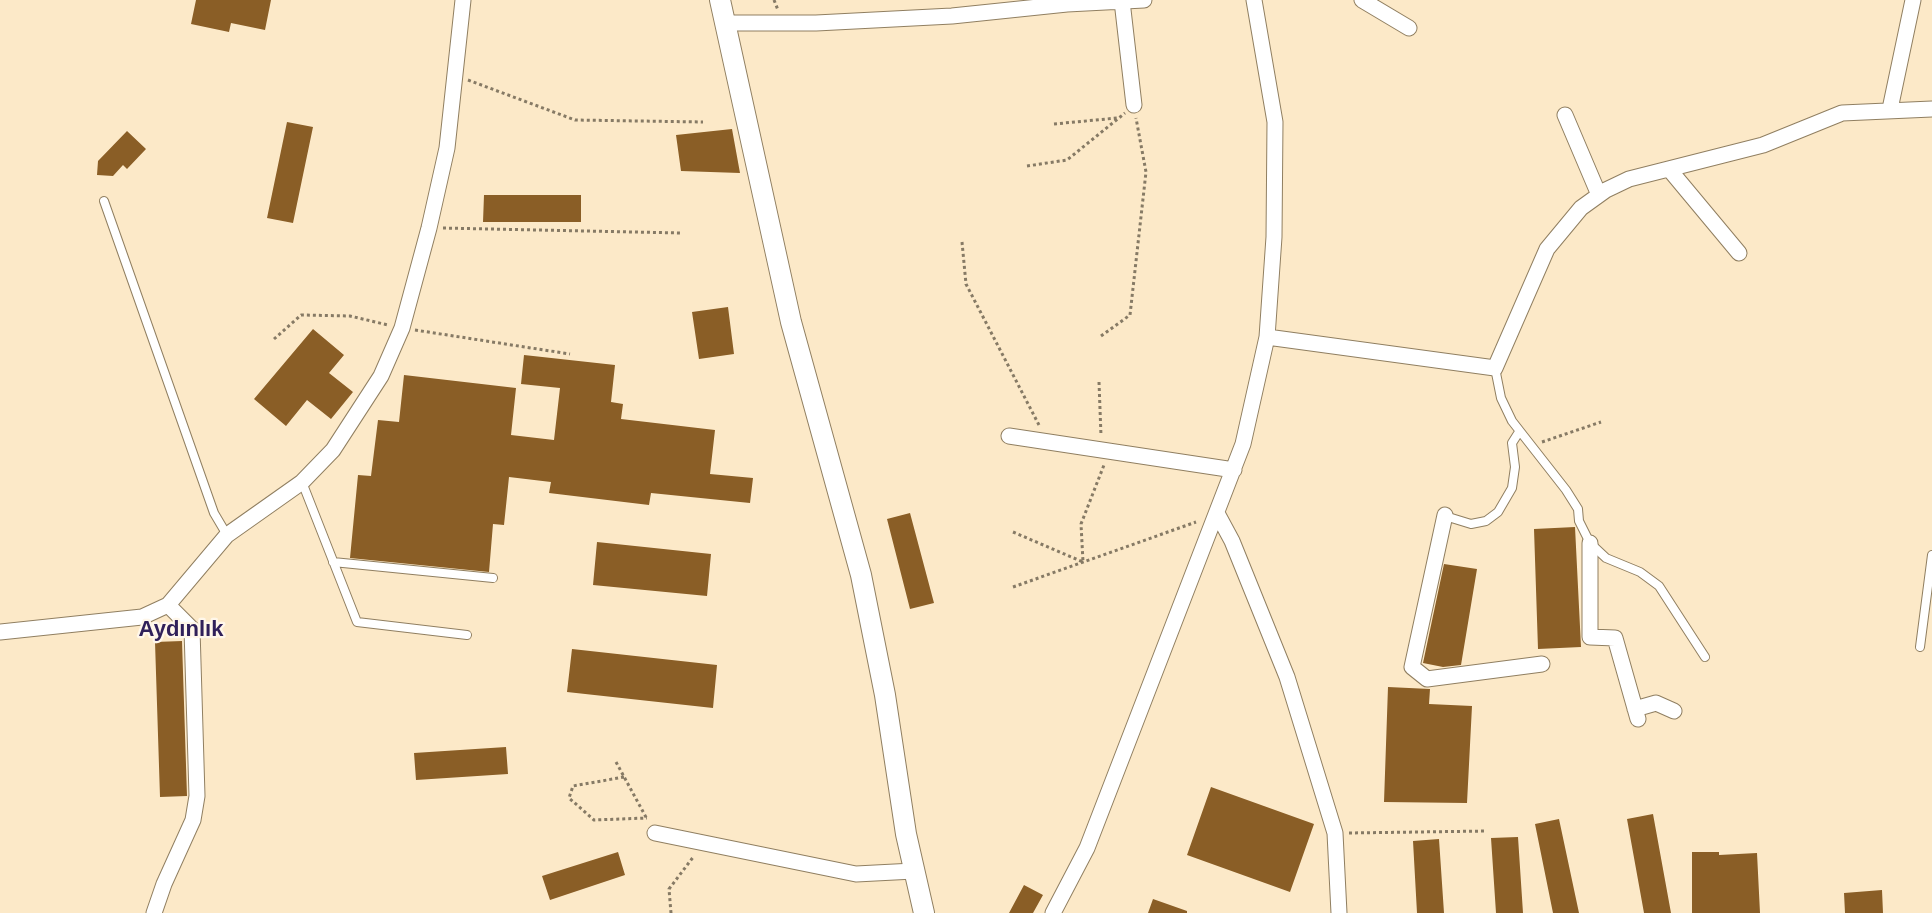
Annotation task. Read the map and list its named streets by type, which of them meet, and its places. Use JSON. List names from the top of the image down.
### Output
{
  "districts": ["Aydınlık"]
}
